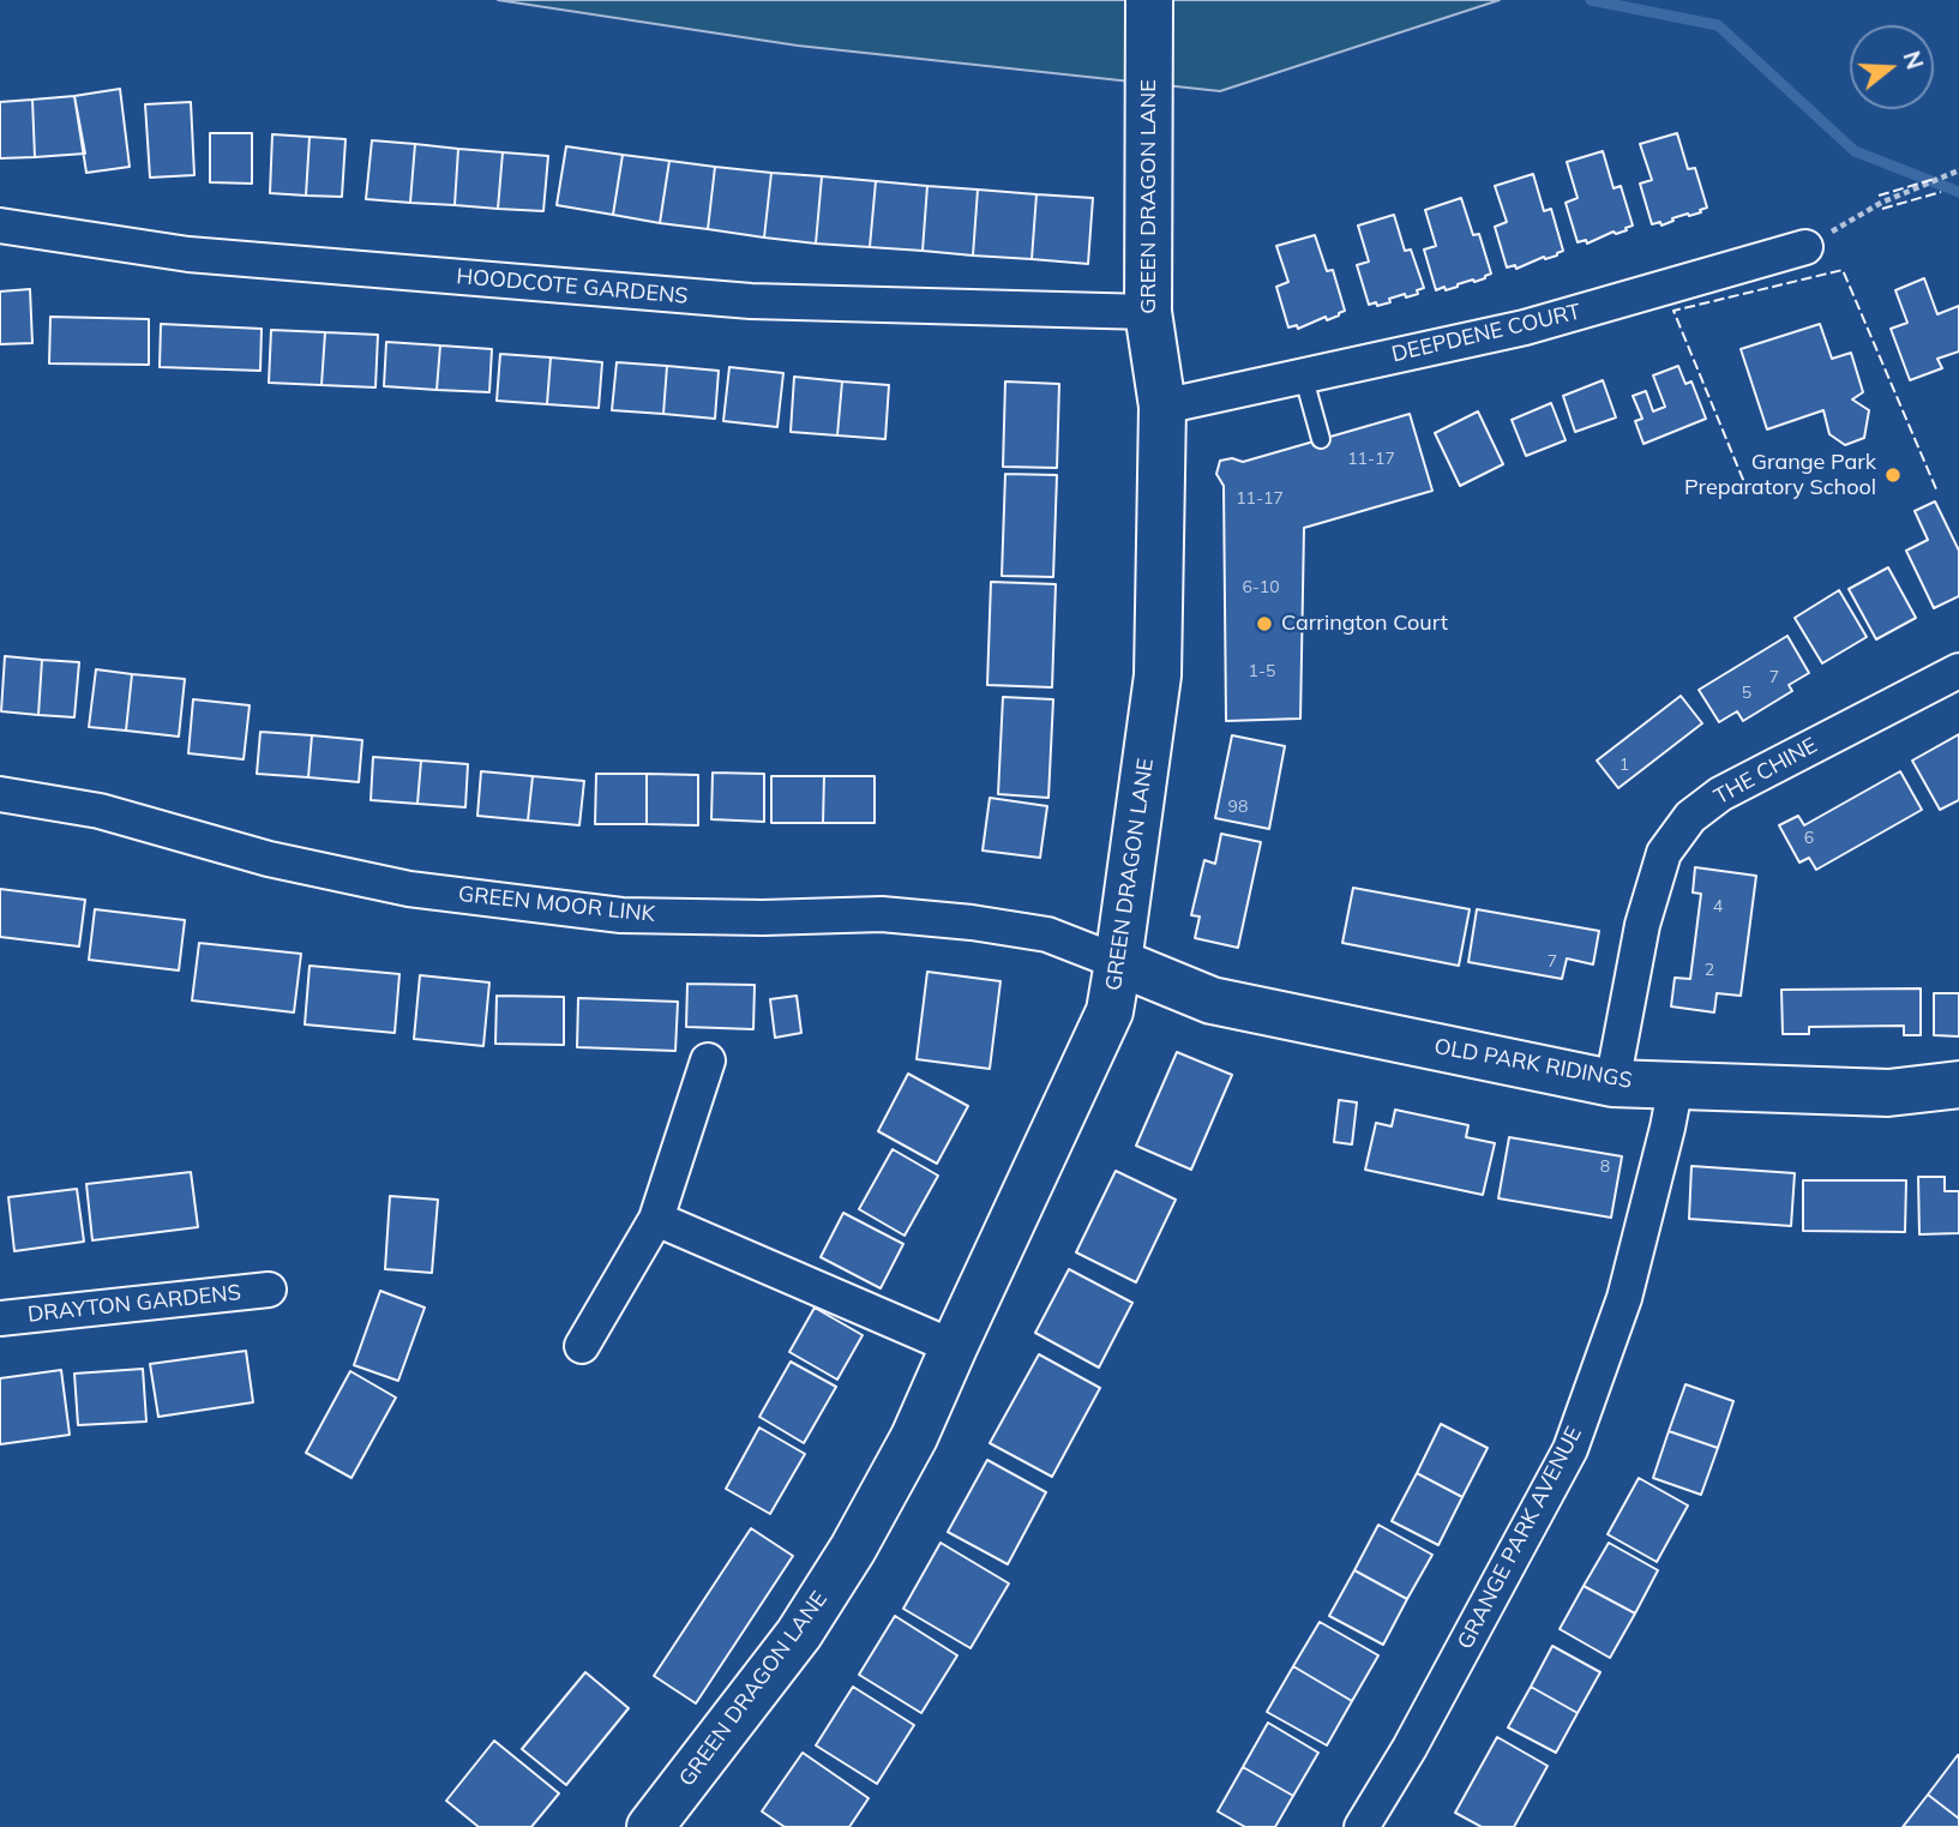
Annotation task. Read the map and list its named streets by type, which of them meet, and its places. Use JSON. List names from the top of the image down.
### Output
{
  "streets": {
    "street": [
      "GREEN DRAGON LANE",
      "HOODCOTE GARDENS",
      "DEEPDENE COURT",
      "THE CHINE",
      "GREEN MOOR LINK",
      "OLD PARK RIDINGS",
      "DRAYTON GARDENS",
      "GRANGE PARK AVENUE"
    ]
  },
  "crossings": [
    ["GREEN DRAGON LANE", "HOODCOTE GARDENS"],
    ["GREEN DRAGON LANE", "DEEPDENE COURT"],
    ["GREEN DRAGON LANE", "GREEN MOOR LINK"],
    ["GREEN DRAGON LANE", "OLD PARK RIDINGS"],
    ["THE CHINE", "OLD PARK RIDINGS"],
    ["GREEN MOOR LINK", "OLD PARK RIDINGS"],
    ["OLD PARK RIDINGS", "GRANGE PARK AVENUE"]
  ],
  "places": ["Grange Park Preparatory School", "Carrington Court"],
  "house_numbers": [
    "11-17",
    "11-17",
    "6-10",
    "1-5",
    "7",
    "5",
    "1",
    "98",
    "6",
    "4",
    "7",
    "2",
    "8"
  ],
  "north": "right"
}
